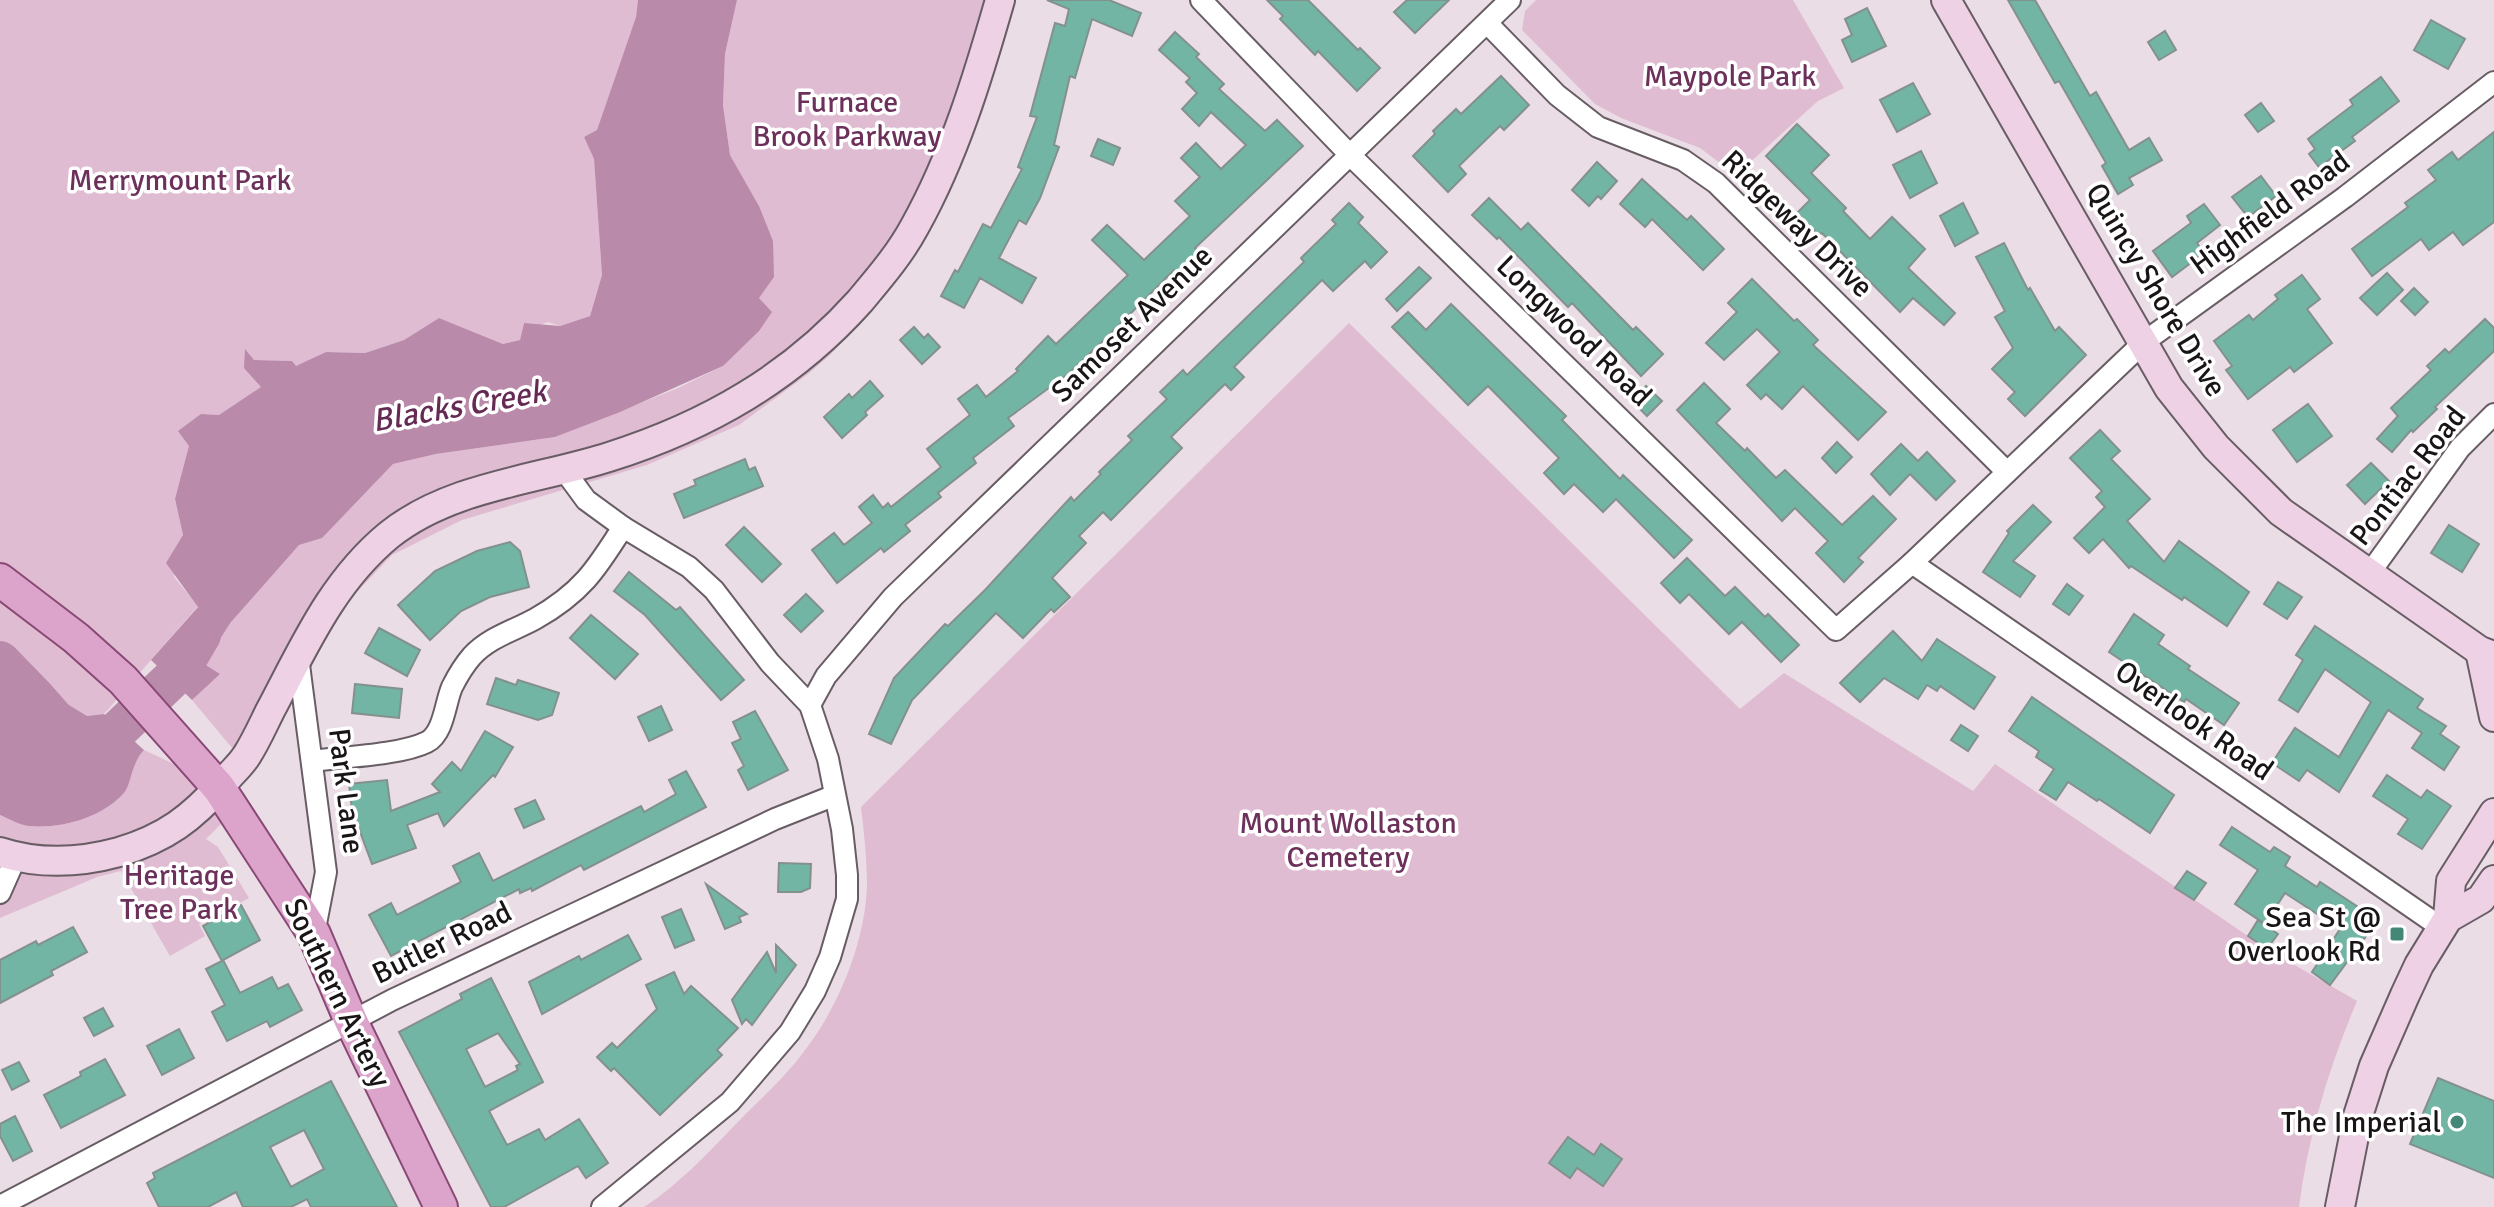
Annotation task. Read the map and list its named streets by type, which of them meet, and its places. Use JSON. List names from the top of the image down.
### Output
{
  "streets": {
    "main road": ["Quincy Shore Drive", "Southern Artery"],
    "street": [
      "Highfield Road",
      "Ridgeway Drive",
      "Samoset Avenue",
      "Longwood Road",
      "Pontiac Road",
      "Overlook Road",
      "Park Lane",
      "Butler Road"
    ]
  },
  "crossings": [
    ["Highfield Road", "Ridgeway Drive"],
    ["Highfield Road", "Quincy Shore Drive"],
    ["Highfield Road", "Longwood Road"],
    ["Highfield Road", "Overlook Road"],
    ["Ridgeway Drive", "Samoset Avenue"],
    ["Quincy Shore Drive", "Pontiac Road"],
    ["Samoset Avenue", "Longwood Road"],
    ["Longwood Road", "Overlook Road"],
    ["Park Lane", "Southern Artery"],
    ["Butler Road", "Southern Artery"]
  ],
  "water": ["Blacks Creek"],
  "parks": [
    "Maypole Park",
    "Furnace Brook Parkway",
    "Merrymount Park",
    "Mount Wollaston Cemetery",
    "Heritage Tree Park"
  ],
  "places": {
    "transit": ["Sea St @ Overlook Rd"],
    "other": ["The Imperial"]
  }
}
